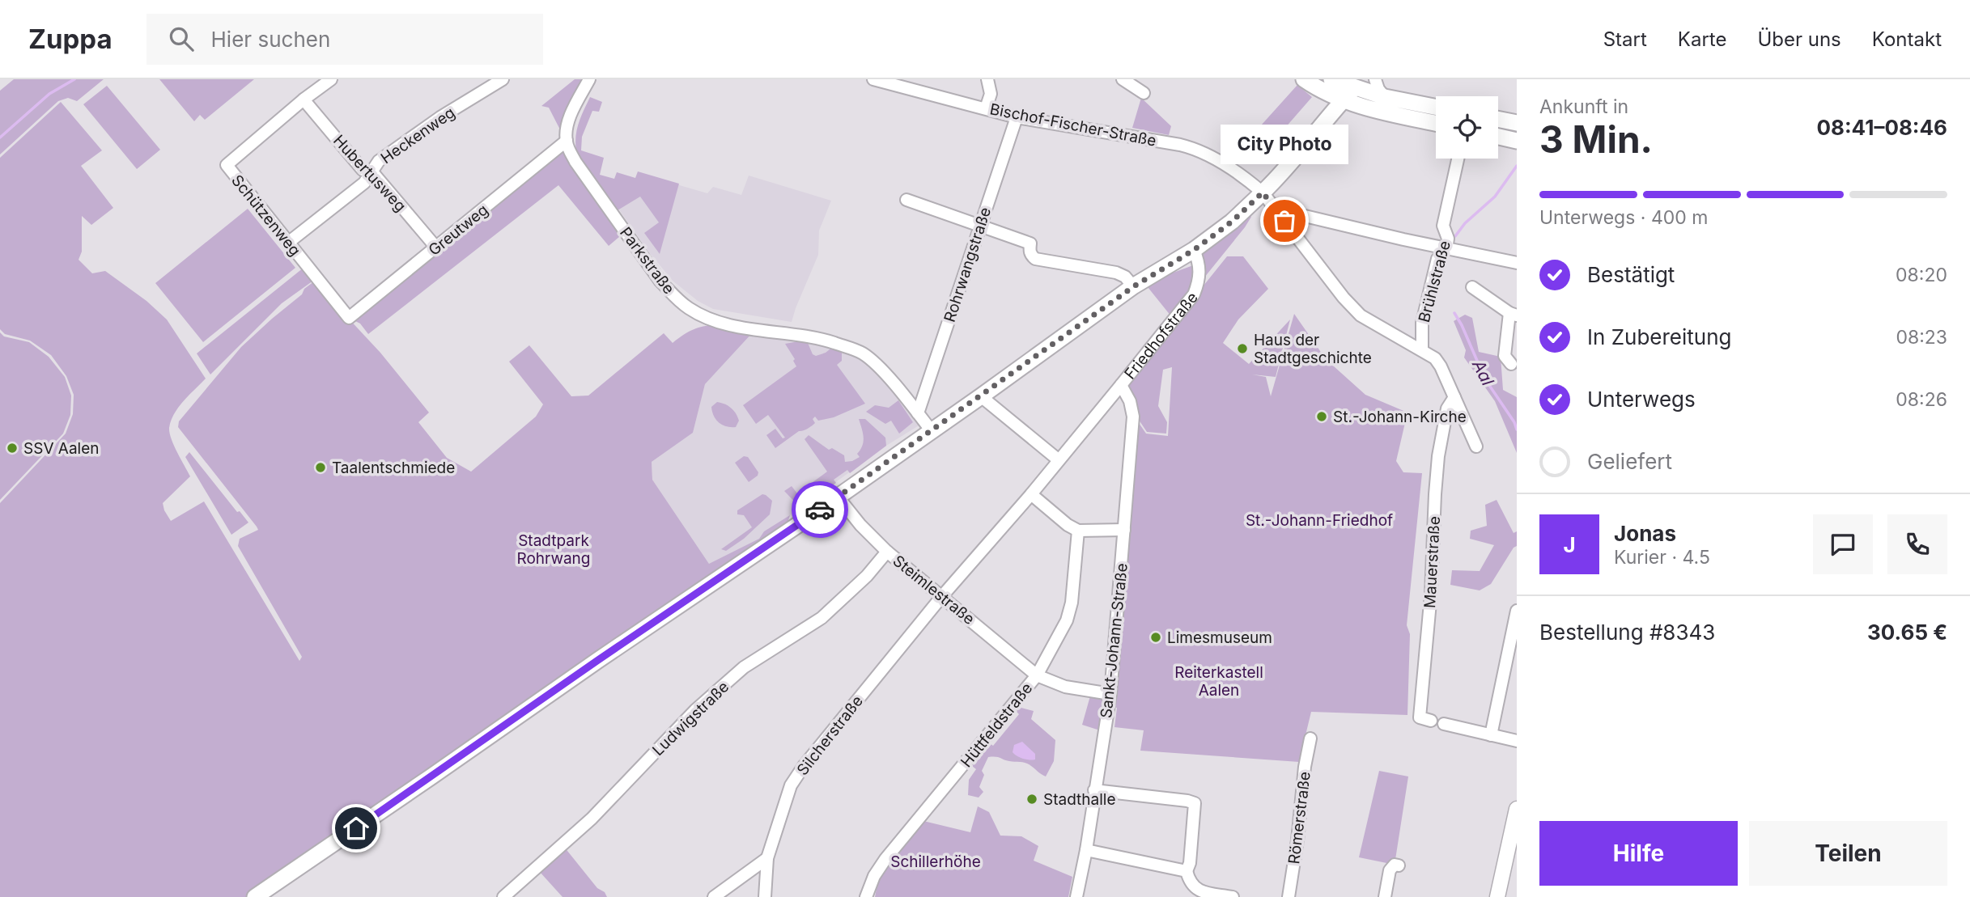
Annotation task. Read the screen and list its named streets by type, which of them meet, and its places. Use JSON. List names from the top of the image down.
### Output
{
  "streets": {
    "street": [
      "Bischof-Fischer-Straße",
      "Heckenweg",
      "Hubertusweg",
      "Schützenweg",
      "Greutweg",
      "Parkstraße",
      "Rohrwangstraße",
      "Brühlstraße",
      "Friedhofstraße",
      "Mauerstraße",
      "Steimlestraße",
      "Sankt-Johann-Straße",
      "Ludwigstraße",
      "Hüttfeldstraße",
      "Silcherstraße",
      "Römerstraße"
    ]
  },
  "crossings": [
    ["Bischof-Fischer-Straße", "Rohrwangstraße"],
    ["Bischof-Fischer-Straße", "Brühlstraße"],
    ["Bischof-Fischer-Straße", "Mauerstraße"],
    ["Heckenweg", "Hubertusweg"],
    ["Heckenweg", "Schützenweg"],
    ["Hubertusweg", "Schützenweg"],
    ["Hubertusweg", "Greutweg"],
    ["Schützenweg", "Greutweg"],
    ["Greutweg", "Parkstraße"],
    ["Parkstraße", "Rohrwangstraße"],
    ["Friedhofstraße", "Steimlestraße"],
    ["Friedhofstraße", "Sankt-Johann-Straße"],
    ["Friedhofstraße", "Silcherstraße"],
    ["Steimlestraße", "Sankt-Johann-Straße"],
    ["Steimlestraße", "Ludwigstraße"],
    ["Steimlestraße", "Hüttfeldstraße"],
    ["Steimlestraße", "Silcherstraße"]
  ],
  "water": ["Aal"],
  "parks": [
    "St.-Johann-Friedhof",
    "Stadtpark Rohrwang",
    "Reiterkastell Aalen",
    "Schillerhöhe"
  ],
  "places": [
    "City Photo",
    "Haus der Stadtgeschichte",
    "St.-Johann-Kirche",
    "SSV Aalen",
    "Taalentschmiede",
    "Limesmuseum",
    "Stadthalle"
  ],
  "page": {
    "header": "Zuppa",
    "search": "Hier suchen",
    "nav": [
      "Start",
      "Karte",
      "Über uns",
      "Kontakt"
    ],
    "heading": ["3 Min.", "Ankunft in", "08:41–08:46"],
    "panel": [
      "Jonas",
      "Kurier · 4.5",
      "Bestellung #8343",
      "30.65 €"
    ],
    "bubble": "City Photo",
    "bar": "Unterwegs · 400 m",
    "list": [
      ["Bestätigt", "08:20"],
      ["In Zubereitung", "08:23"],
      ["Unterwegs", "08:26"],
      "Geliefert"
    ],
    "round": "J",
    "buttons": ["Hilfe", "Teilen"]
  }
}
